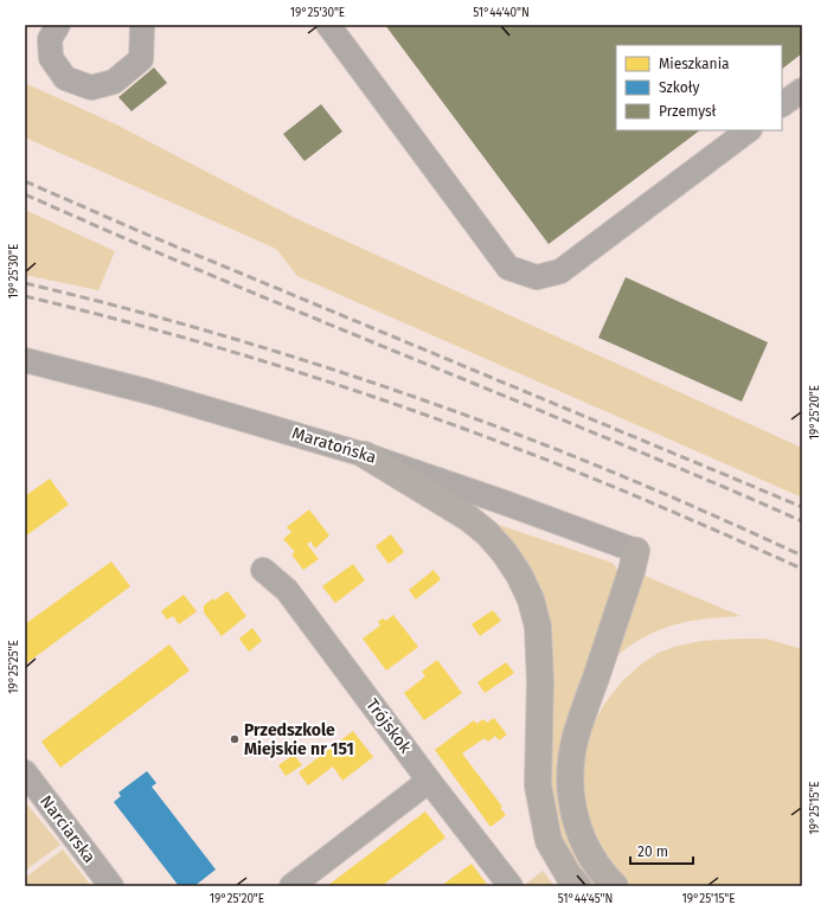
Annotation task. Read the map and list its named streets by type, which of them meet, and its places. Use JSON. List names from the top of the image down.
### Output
{
  "streets": {
    "street": ["Maratońska", "Trójskok", "Narciarska"]
  },
  "places": ["Przedszkole Miejskie nr 151"],
  "legend": ["Mieszkania", "Szkoły", "Przemysł"],
  "scale_bar": "20 m",
  "coordinates": [
    "19°25'30\"E",
    "51°44'40\"N",
    "19°25'20\"E",
    "19°25'25\"E",
    "19°25'15\"E",
    "51°44'45\"N"
  ]
}
